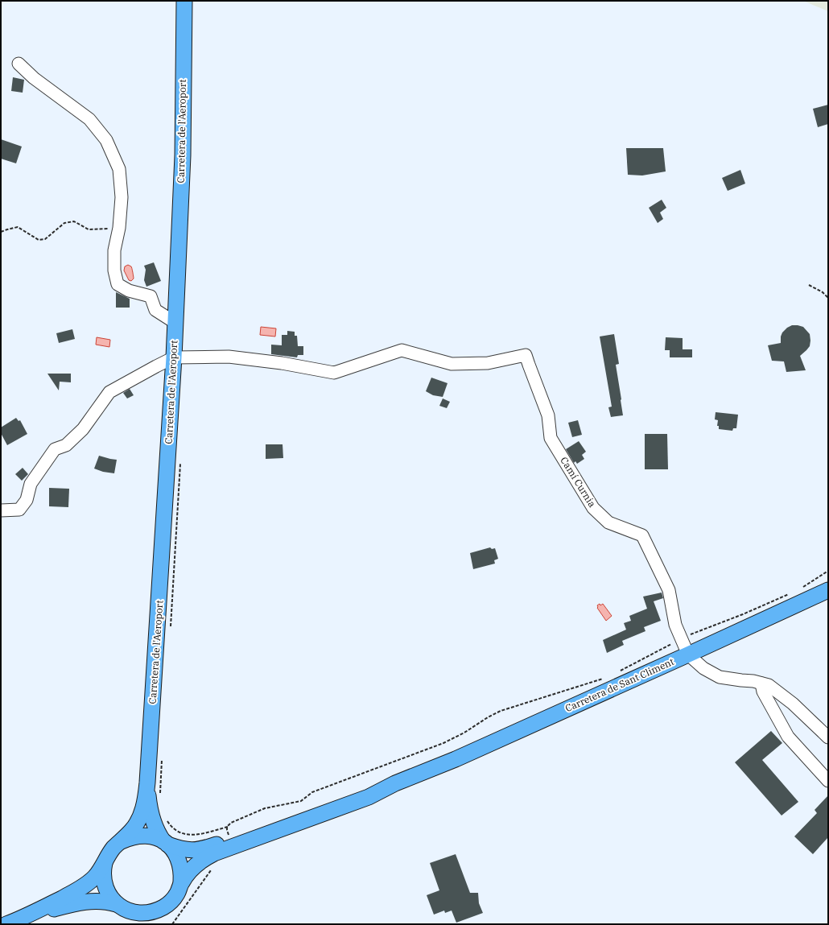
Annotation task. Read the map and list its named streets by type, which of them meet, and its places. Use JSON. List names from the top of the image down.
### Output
{
  "streets": {
    "main road": ["Carretera de l'Aeroport", "Carretera de Sant Climent"],
    "street": ["Camí Curnia"]
  },
  "crossings": [
    ["Carretera de l'Aeroport", "Camí Curnia"],
    ["Camí Curnia", "Carretera de Sant Climent"]
  ]
}
